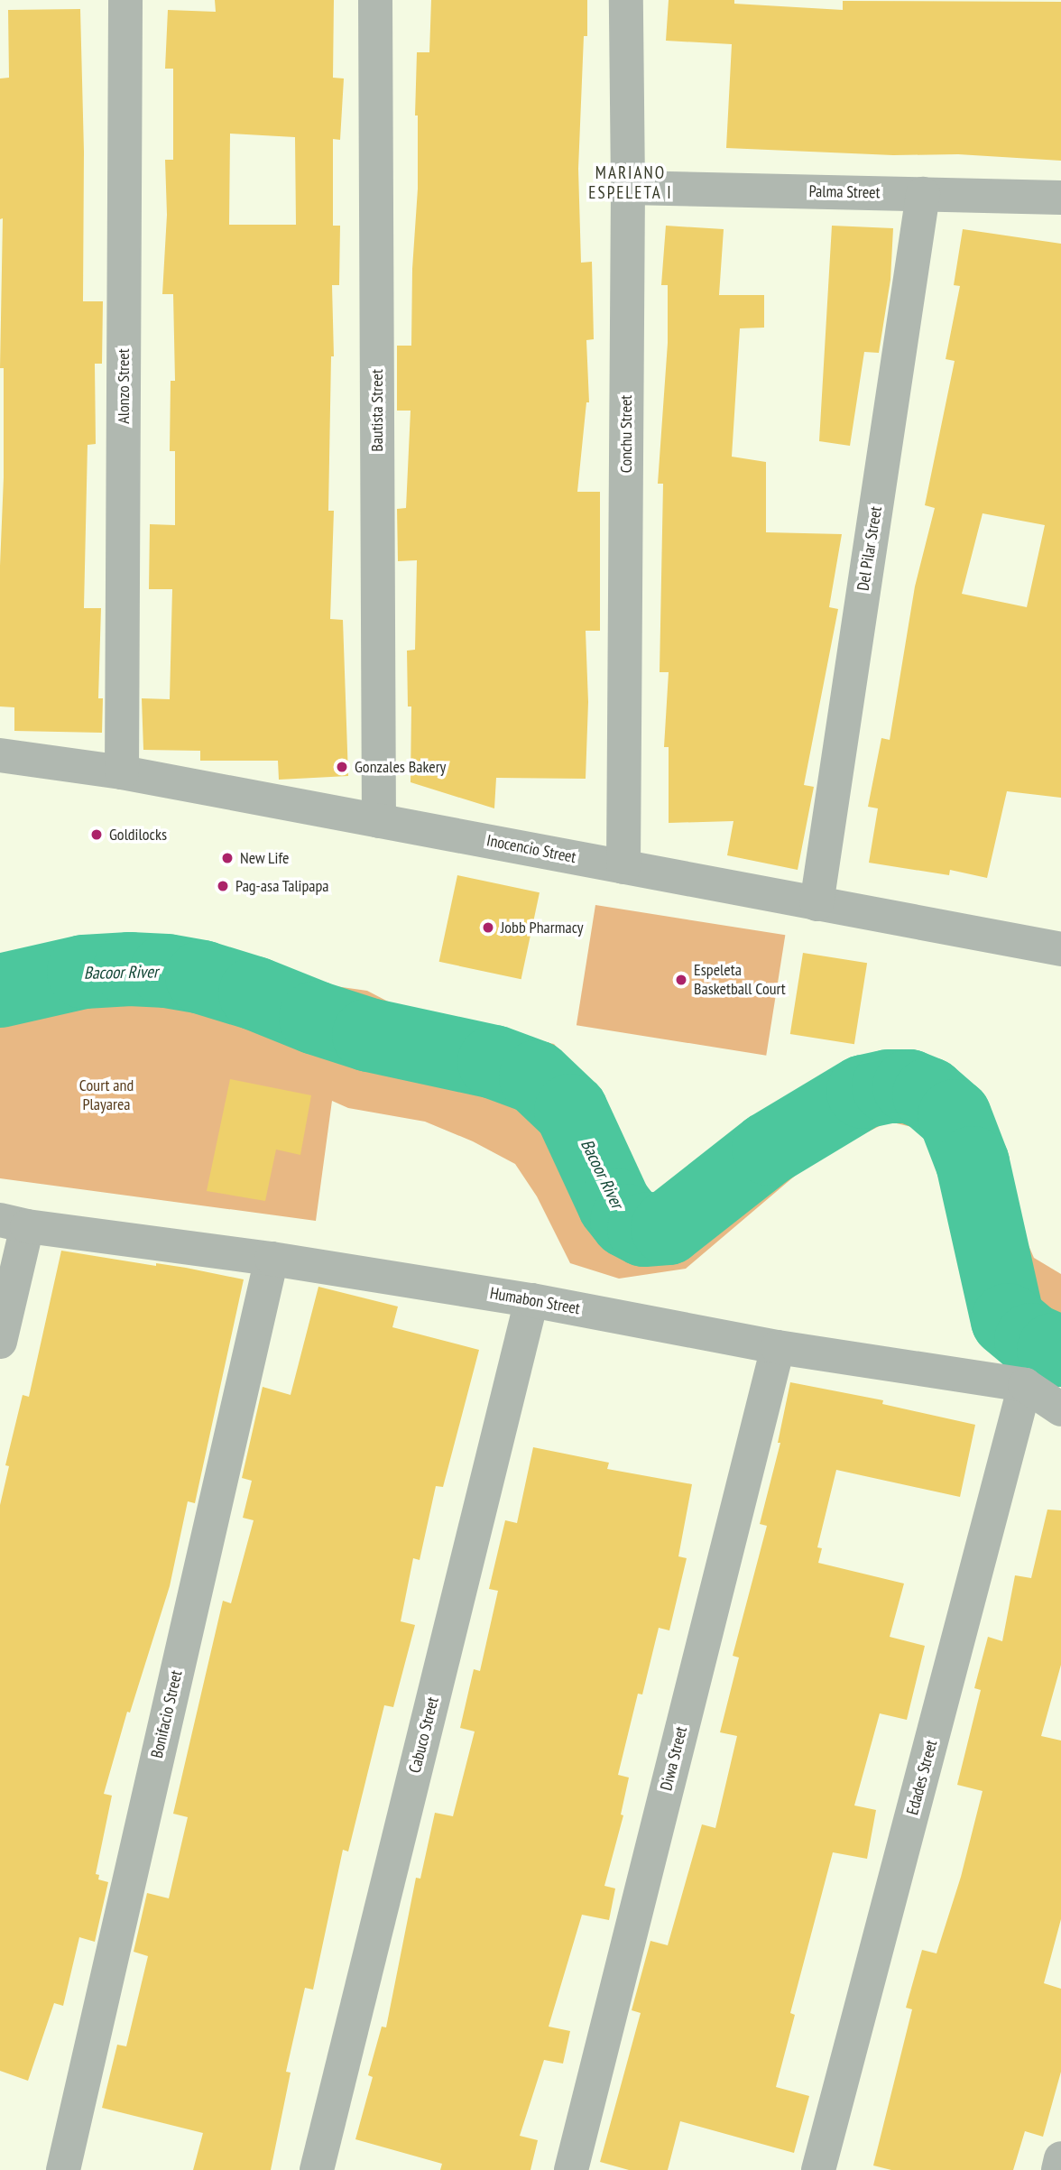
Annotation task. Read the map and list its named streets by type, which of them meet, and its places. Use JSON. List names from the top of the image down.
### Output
{
  "streets": {
    "street": [
      "Palma Street",
      "Alonzo Street",
      "Bautista Street",
      "Conchu Street",
      "Del Pilar Street",
      "Inocencio Street",
      "Humabon Street",
      "Bonifacio Street",
      "Cabuco Street",
      "Diwa Street",
      "Edades Street"
    ]
  },
  "crossings": [
    ["Palma Street", "Conchu Street"],
    ["Palma Street", "Del Pilar Street"],
    ["Alonzo Street", "Inocencio Street"],
    ["Bautista Street", "Inocencio Street"],
    ["Conchu Street", "Inocencio Street"],
    ["Del Pilar Street", "Inocencio Street"],
    ["Humabon Street", "Bonifacio Street"],
    ["Humabon Street", "Cabuco Street"],
    ["Humabon Street", "Diwa Street"],
    ["Humabon Street", "Edades Street"]
  ],
  "districts": ["MARIANO ESPELETA I"],
  "water": ["Bacoor River"],
  "parks": ["Court and Playarea"],
  "places": [
    "Gonzales Bakery",
    "Goldilocks",
    "New Life",
    "Pag-asa Talipapa",
    "Jobb Pharmacy",
    "Espeleta Basketball Court"
  ]
}
